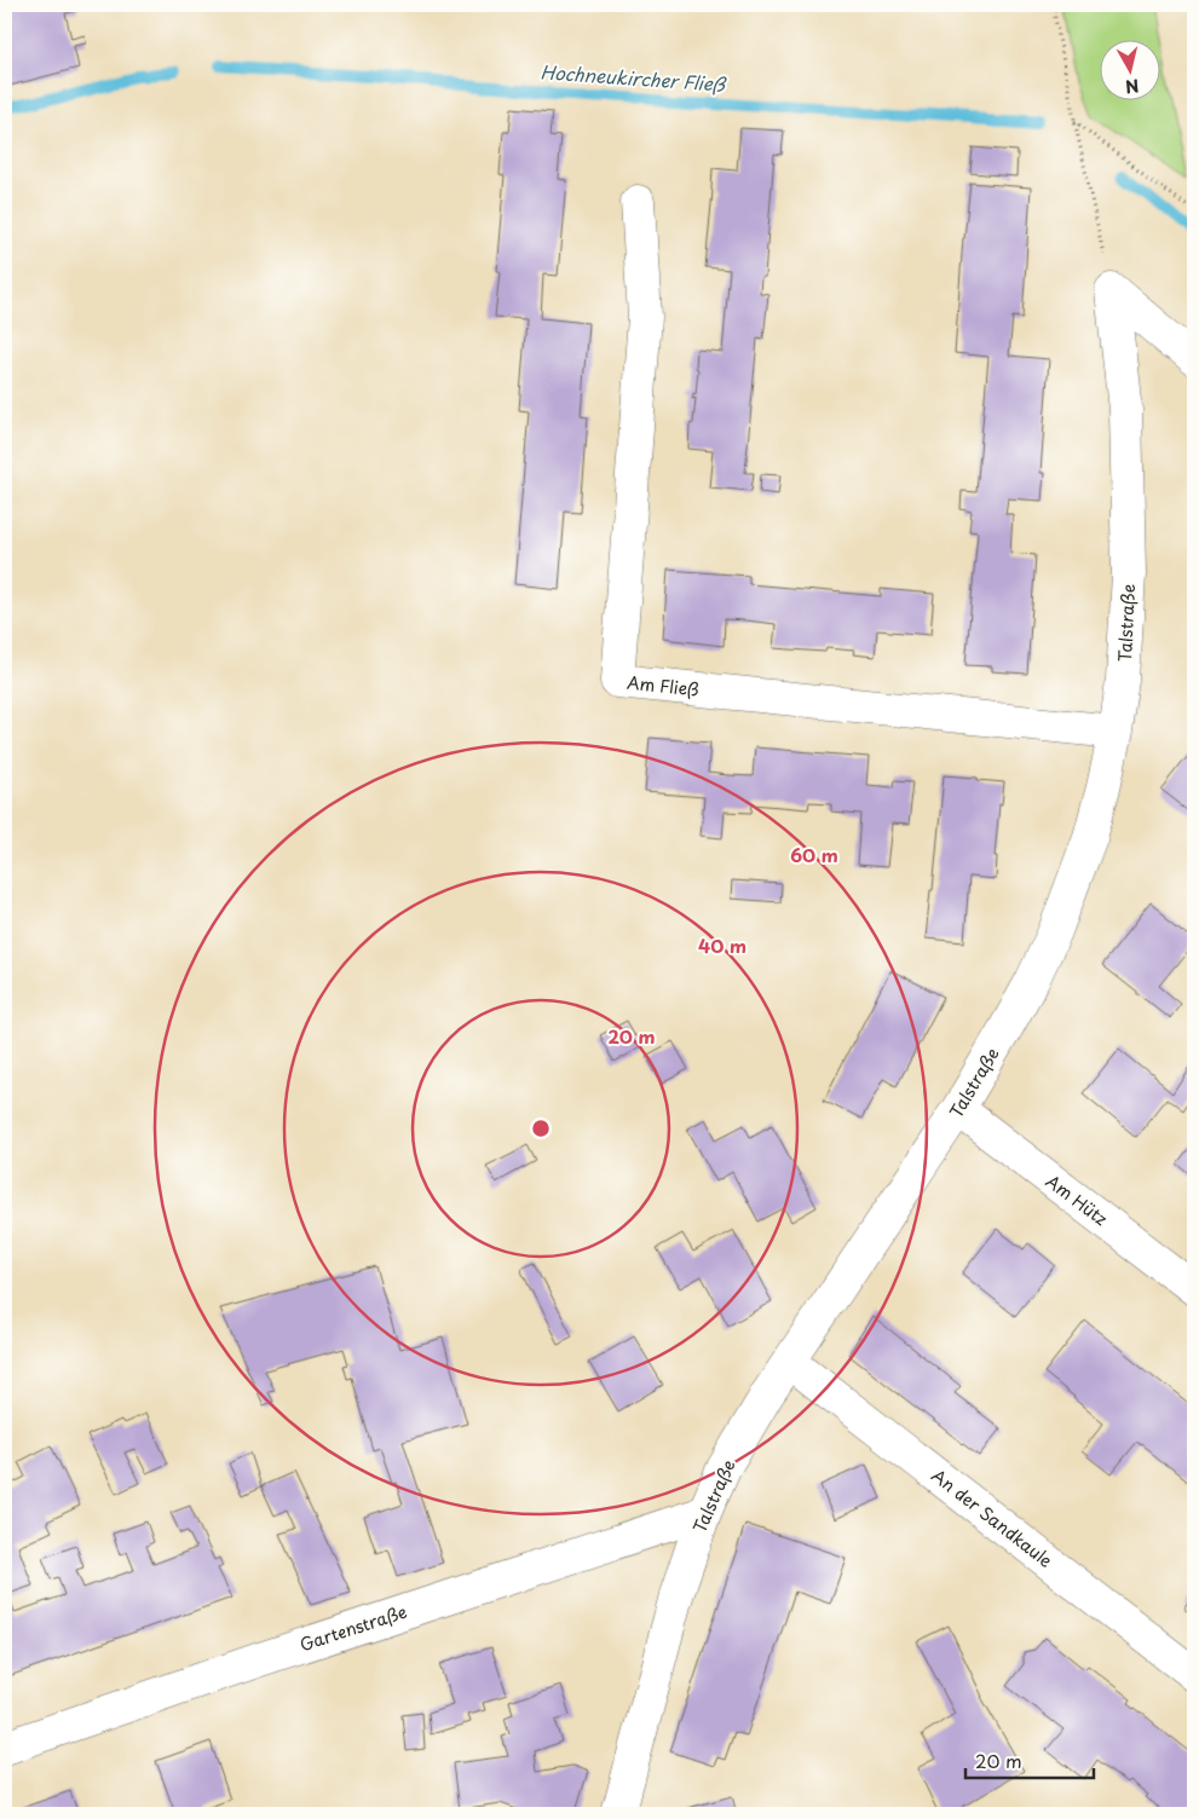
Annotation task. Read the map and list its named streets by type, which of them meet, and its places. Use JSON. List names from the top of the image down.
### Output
{
  "streets": {
    "street": [
      "Talstraße",
      "Am Fließ",
      "Am Hütz",
      "An der Sandkaule",
      "Gartenstraße"
    ]
  },
  "crossings": [
    ["Talstraße", "Am Fließ"],
    ["Talstraße", "Am Hütz"],
    ["Talstraße", "An der Sandkaule"],
    ["Talstraße", "Gartenstraße"]
  ],
  "water": ["Hochneukircher Fließ"],
  "scale_bar": "20 m",
  "north": "bottom",
  "rings": ["60 m", "40 m", "20 m"]
}
